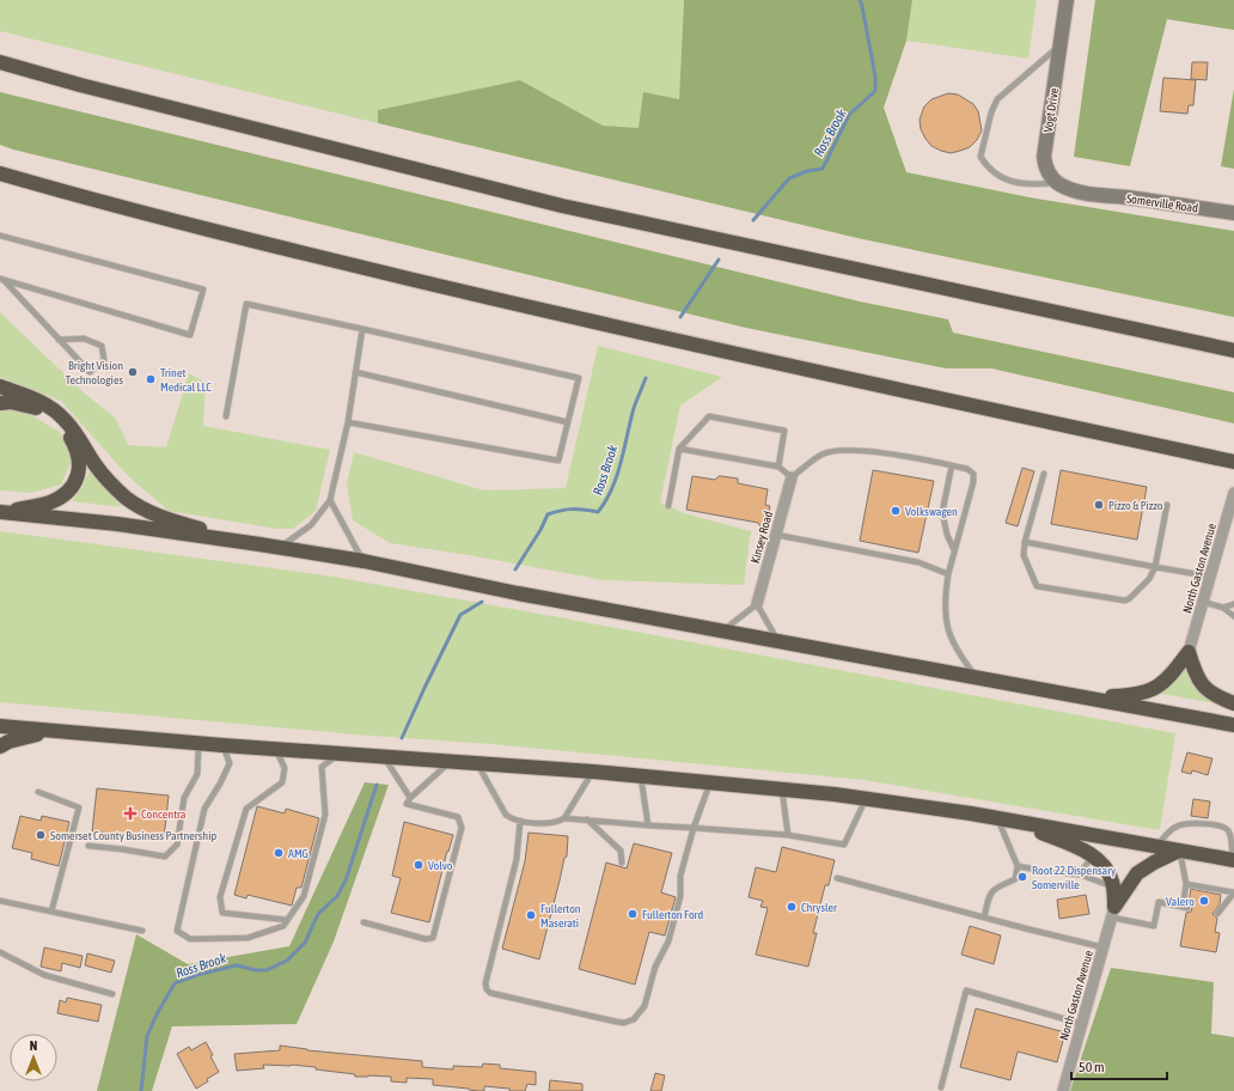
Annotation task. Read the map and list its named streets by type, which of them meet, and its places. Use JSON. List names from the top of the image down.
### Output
{
  "streets": {
    "street": [
      "Vogt Drive",
      "Somerville Road",
      "Kinsey Road",
      "North Gaston Avenue"
    ]
  },
  "crossings": [
    ["Vogt Drive", "Somerville Road"]
  ],
  "water": ["Ross Brook"],
  "places": {
    "other": [
      "Bright Vision Technologies",
      "Trinet Medical LLC",
      "Pizzo & Pizzo",
      "Volkswagen",
      "Somerset County Business Partnership",
      "AMG",
      "Volvo",
      "Root 22 Dispensary Somerville",
      "Valero",
      "Chrysler",
      "Fullerton Ford",
      "Fullerton Maserati"
    ],
    "health": ["Concentra"]
  },
  "scale_bar": "50 m",
  "north": "top"
}
